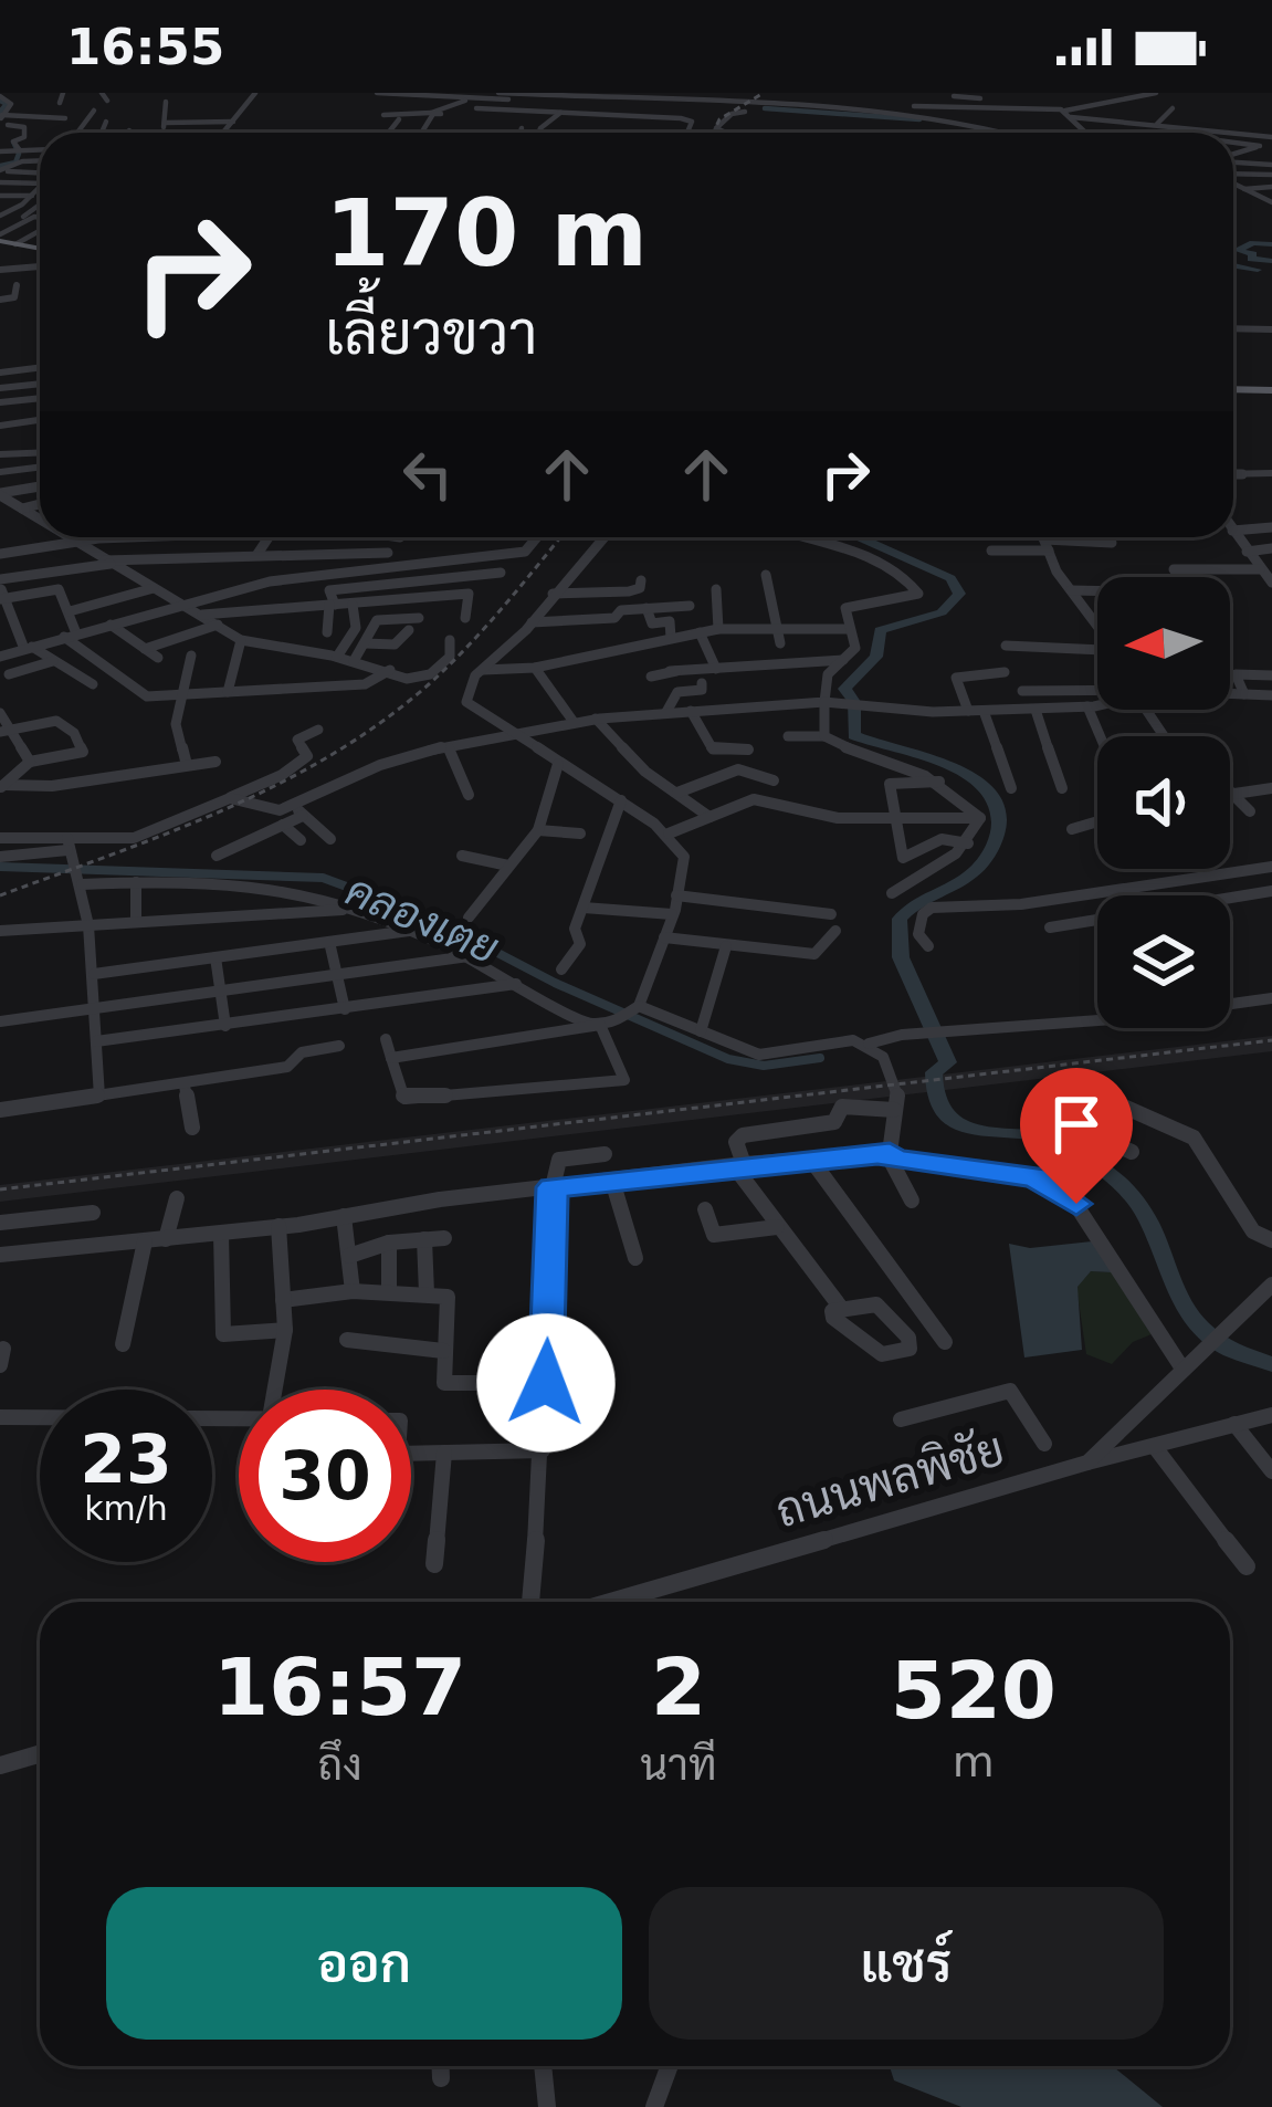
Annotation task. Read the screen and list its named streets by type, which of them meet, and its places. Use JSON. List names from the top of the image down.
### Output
{
  "streets": {
    "street": ["ถนนพลพิชัย"]
  },
  "water": ["คลองเตย"],
  "north": "left",
  "page": {
    "status": "16:55",
    "turn": ["170 m", "เลี้ยวขวา"],
    "speed": "23 km/h",
    "limit": "30",
    "eta": [
      "16:57",
      "ถึง",
      "2",
      "นาที",
      "520",
      "m"
    ],
    "buttons": ["ออก", "แชร์"]
  }
}
